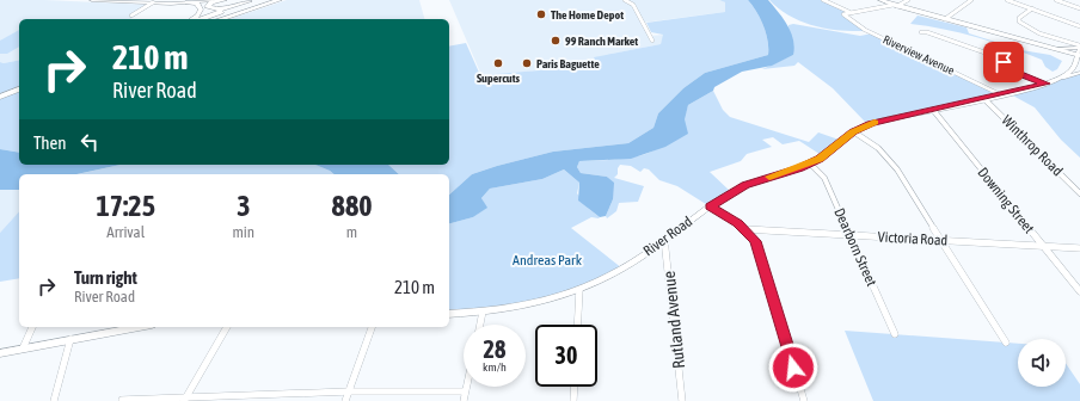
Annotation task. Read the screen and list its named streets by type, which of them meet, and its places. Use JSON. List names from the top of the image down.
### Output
{
  "streets": {
    "main road": ["River Road"],
    "street": [
      "Riverview Avenue",
      "Winthrop Road",
      "Downing Street",
      "Victoria Road",
      "Dearborn Street",
      "Rutland Avenue"
    ]
  },
  "crossings": [
    ["Riverview Avenue", "River Road"],
    ["Winthrop Road", "River Road"],
    ["Downing Street", "River Road"],
    ["Downing Street", "Victoria Road"],
    ["River Road", "Dearborn Street"],
    ["River Road", "Rutland Avenue"],
    ["Victoria Road", "Dearborn Street"]
  ],
  "parks": ["Andreas Park"],
  "places": [
    "The Home Depot",
    "99 Ranch Market",
    "Supercuts",
    "Paris Baguette"
  ],
  "page": {
    "turn": ["210 m", "River Road"],
    "then": "Then",
    "eta": [
      "17:25",
      "Arrival",
      "3",
      "min",
      "880",
      "m"
    ],
    "list": [
      {
        "name": "Turn right",
        "note": "River Road",
        "value": "210 m"
      }
    ],
    "speed": "28 km/h",
    "limit": "30"
  }
}
